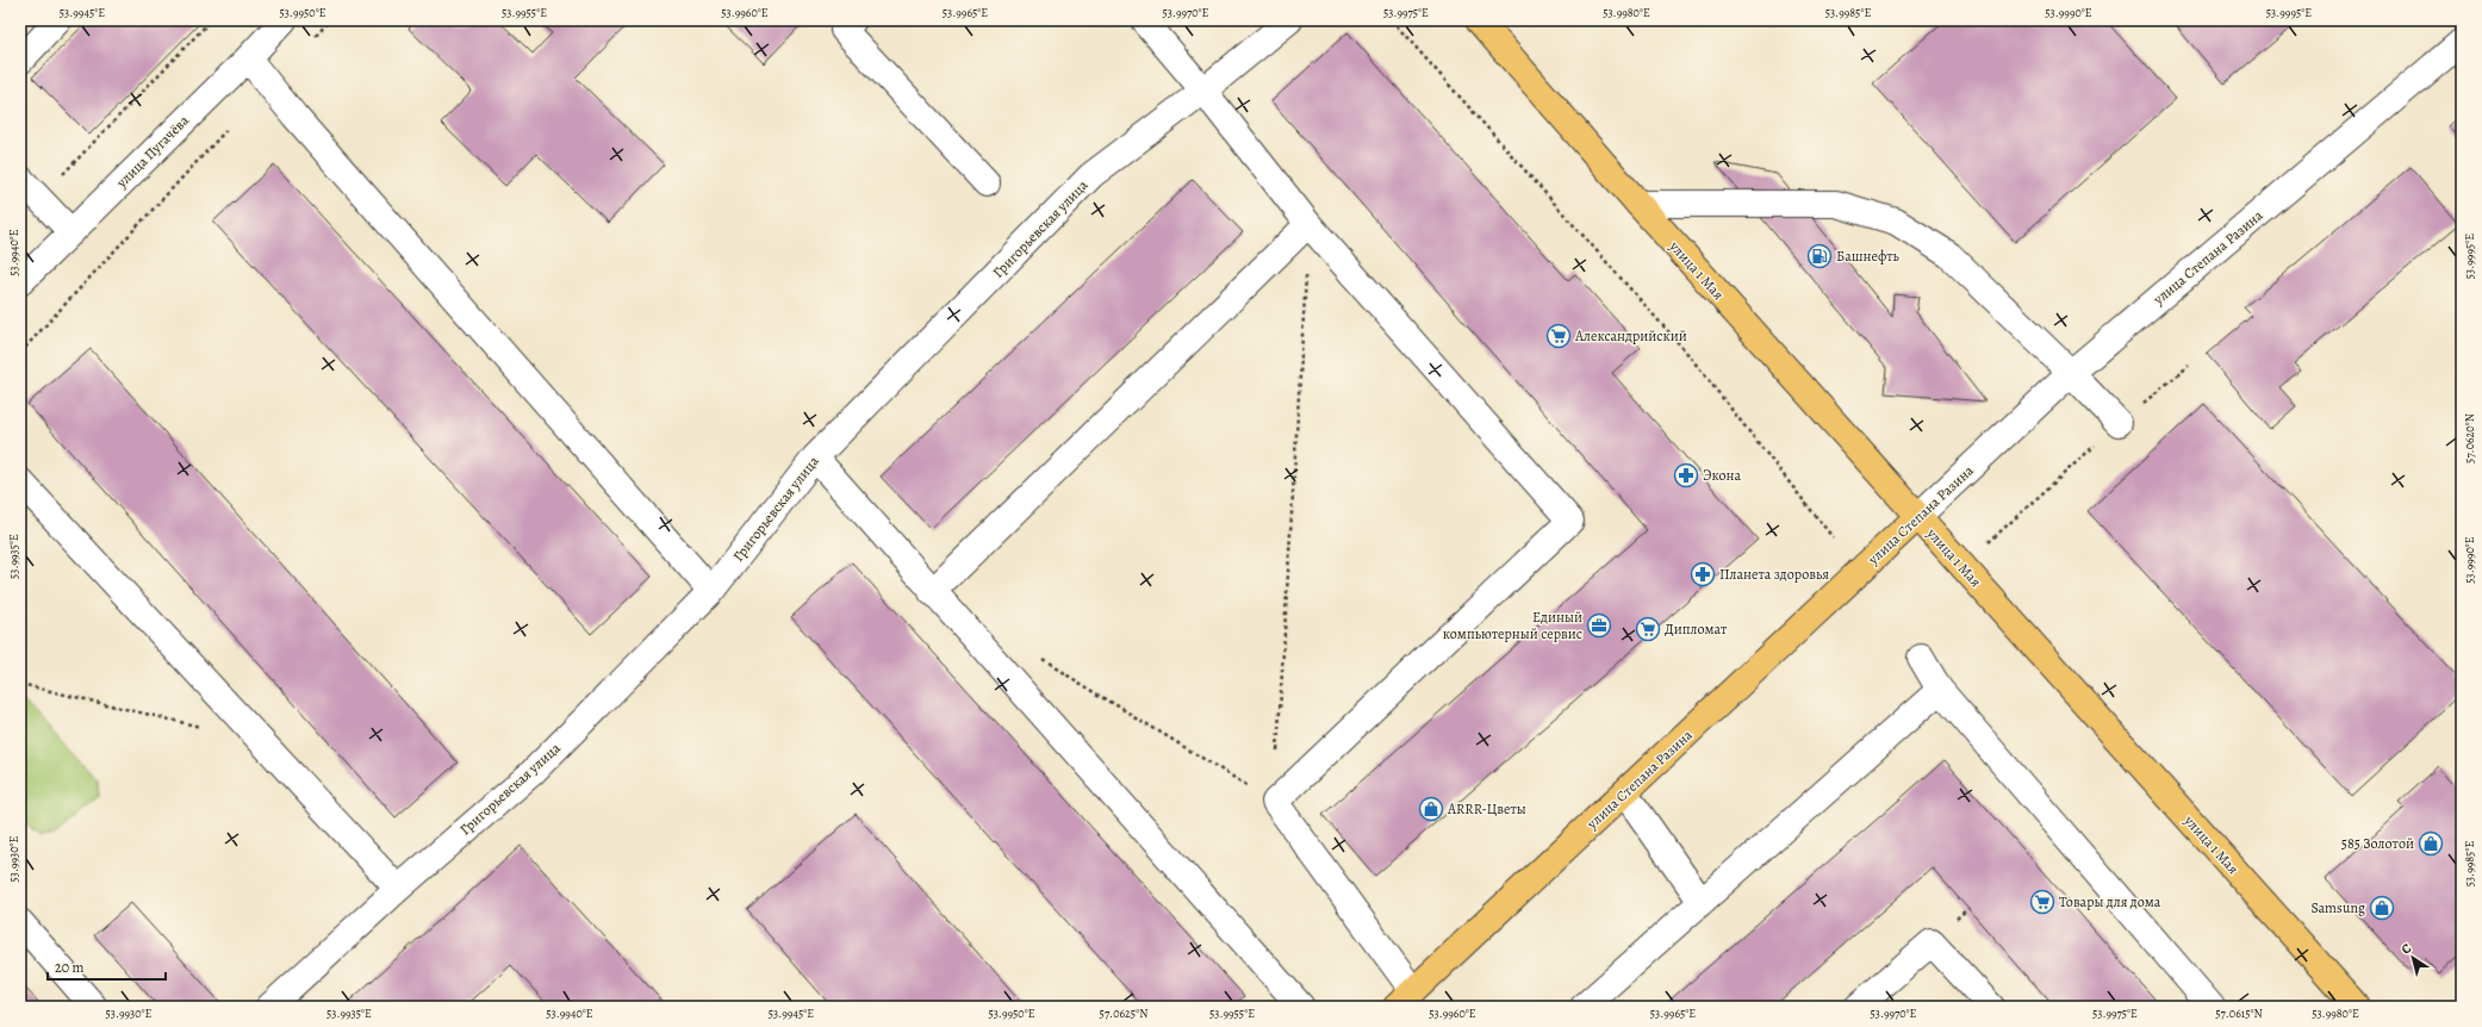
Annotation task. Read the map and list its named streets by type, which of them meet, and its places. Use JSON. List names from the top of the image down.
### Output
{
  "streets": {
    "main road": ["улица Степана Разина", "улица 1 Мая"],
    "street": ["улица Пугачёва", "Григорьевская улица"]
  },
  "crossings": [
    ["улица Степана Разина", "улица 1 Мая"]
  ],
  "places": {
    "fuel station": ["Башнефть"],
    "supermarket": ["Александрийский", "Дипломат", "Товары для дома"],
    "pharmacy": ["Экона", "Планета здоровья"],
    "office": ["Единый компьютерный сервис"],
    "shop": ["ARRR-Цветы", "585 Золотой", "Samsung"]
  },
  "scale_bar": "20 m",
  "north": "top left",
  "coordinates": [
    "53.9945°E",
    "53.9950°E",
    "53.9955°E",
    "53.9960°E",
    "53.9965°E",
    "53.9970°E",
    "53.9975°E",
    "53.9980°E",
    "53.9985°E",
    "53.9990°E",
    "53.9995°E",
    "53.9940°E",
    "57.0620°N",
    "53.9935°E",
    "53.9930°E",
    "57.0625°N",
    "57.0615°N"
  ]
}
